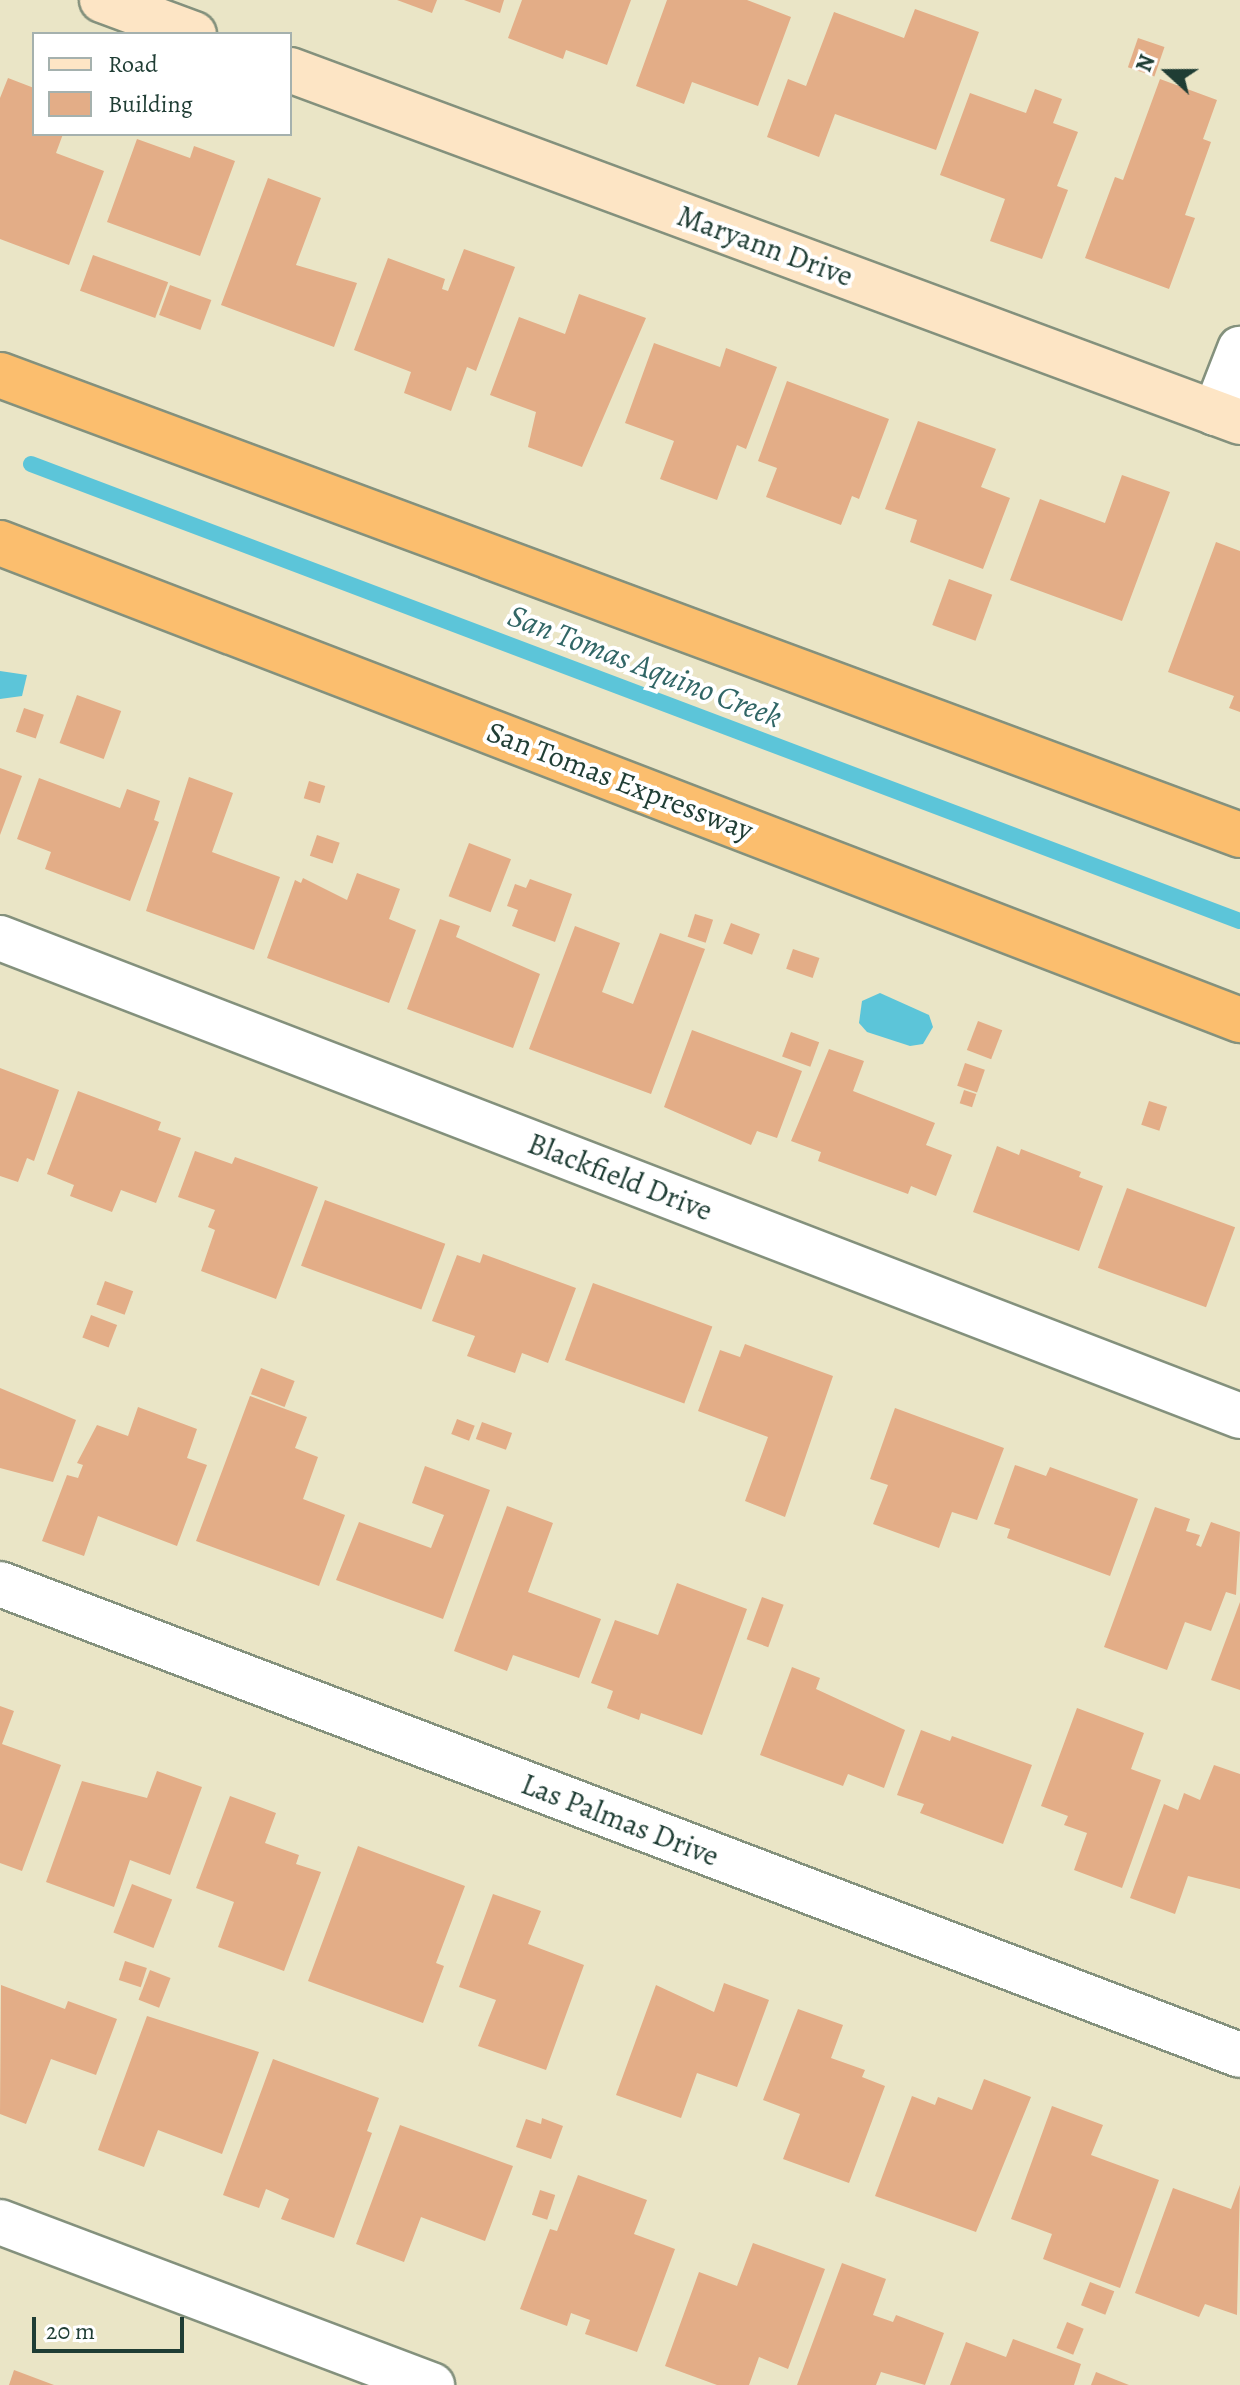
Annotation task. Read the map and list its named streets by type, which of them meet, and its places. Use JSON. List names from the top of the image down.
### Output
{
  "streets": {
    "highway": ["San Tomas Expressway"],
    "street": ["Maryann Drive", "Blackfield Drive", "Las Palmas Drive"]
  },
  "water": ["San Tomas Aquino Creek"],
  "legend": ["Road", "Building"],
  "scale_bar": "20 m",
  "north": "left"
}
